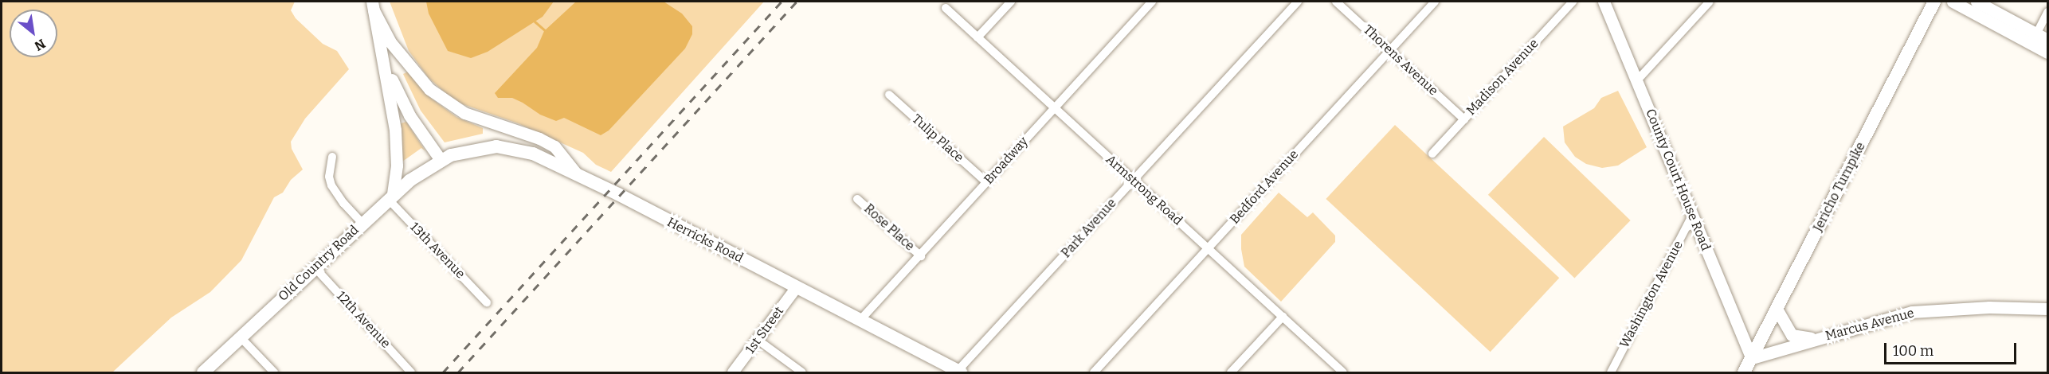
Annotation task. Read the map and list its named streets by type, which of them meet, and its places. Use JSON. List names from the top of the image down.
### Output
{
  "streets": {
    "main road": [
      "County Court House Road",
      "Jericho Turnpike",
      "Herricks Road",
      "Old Country Road",
      "Marcus Avenue"
    ],
    "street": [
      "Thorens Avenue",
      "Madison Avenue",
      "Tulip Place",
      "Broadway",
      "Bedford Avenue",
      "Armstrong Road",
      "Rose Place",
      "Park Avenue",
      "13th Avenue",
      "Washington Avenue",
      "12th Avenue",
      "1st Street"
    ]
  },
  "crossings": [
    ["Thorens Avenue", "Madison Avenue"],
    ["Thorens Avenue", "Bedford Avenue"],
    ["Tulip Place", "Broadway"],
    ["Broadway", "Armstrong Road"],
    ["Broadway", "Rose Place"],
    ["Broadway", "Herricks Road"],
    ["County Court House Road", "Jericho Turnpike"],
    ["County Court House Road", "Washington Avenue"],
    ["County Court House Road", "Marcus Avenue"],
    ["Bedford Avenue", "Armstrong Road"],
    ["Jericho Turnpike", "Marcus Avenue"],
    ["Armstrong Road", "Park Avenue"],
    ["Park Avenue", "Herricks Road"],
    ["Herricks Road", "Old Country Road"],
    ["Herricks Road", "1st Street"],
    ["13th Avenue", "Old Country Road"],
    ["Old Country Road", "12th Avenue"]
  ],
  "scale_bar": "100 m",
  "north": "bottom right"
}
